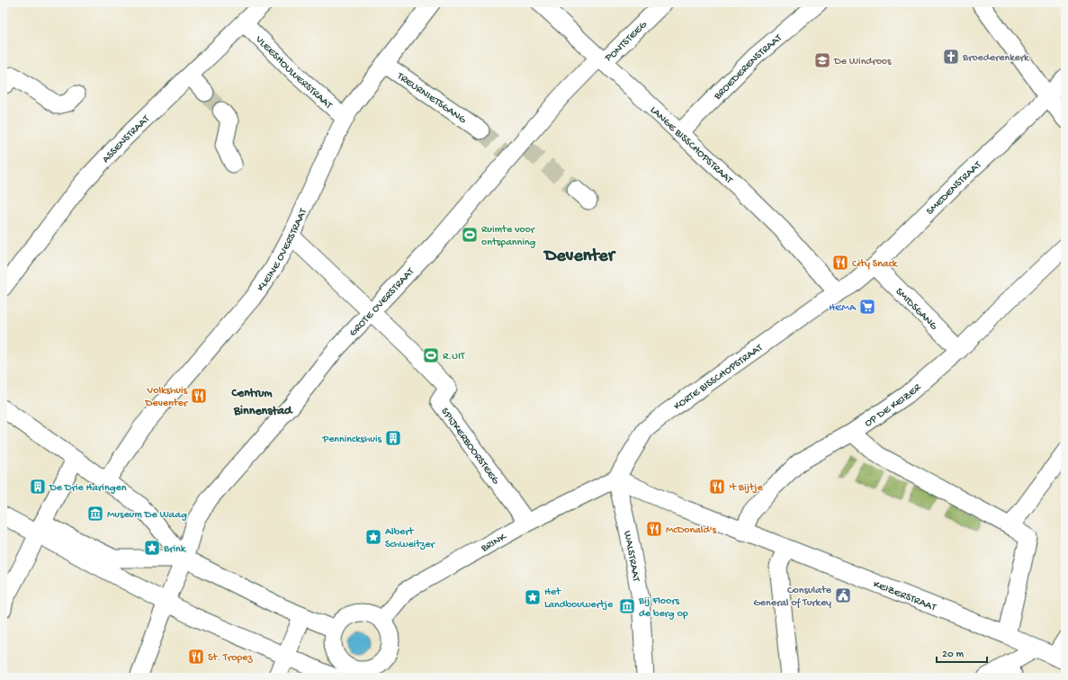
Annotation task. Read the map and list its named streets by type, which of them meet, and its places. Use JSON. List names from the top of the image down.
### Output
{
  "streets": {
    "street": [
      "PONTSTEEG",
      "BROEDERENSTRAAT",
      "VLEESHOUWERSTRAAT",
      "TREURNIETSGANG",
      "ASSENSTRAAT",
      "LANGE BISSCHOPSTRAAT",
      "SMEDENSTRAAT",
      "KLEINE OVERSTRAAT",
      "GROTE OVERSTRAAT",
      "SMIDSGANG",
      "KORTE BISSCHOPSTRAAT",
      "OP DE KEIZER",
      "SPIJKERBOORSTEEG",
      "BRINK",
      "WALSTRAAT",
      "KEIZERSTRAAT"
    ]
  },
  "crossings": [
    ["PONTSTEEG", "LANGE BISSCHOPSTRAAT"],
    ["PONTSTEEG", "GROTE OVERSTRAAT"],
    ["BROEDERENSTRAAT", "LANGE BISSCHOPSTRAAT"],
    ["VLEESHOUWERSTRAAT", "ASSENSTRAAT"],
    ["VLEESHOUWERSTRAAT", "KLEINE OVERSTRAAT"],
    ["TREURNIETSGANG", "KLEINE OVERSTRAAT"],
    ["LANGE BISSCHOPSTRAAT", "SMEDENSTRAAT"],
    ["LANGE BISSCHOPSTRAAT", "GROTE OVERSTRAAT"],
    ["LANGE BISSCHOPSTRAAT", "KORTE BISSCHOPSTRAAT"],
    ["SMEDENSTRAAT", "SMIDSGANG"],
    ["SMEDENSTRAAT", "KORTE BISSCHOPSTRAAT"],
    ["KLEINE OVERSTRAAT", "SPIJKERBOORSTEEG"],
    ["GROTE OVERSTRAAT", "SPIJKERBOORSTEEG"],
    ["SMIDSGANG", "OP DE KEIZER"],
    ["KORTE BISSCHOPSTRAAT", "BRINK"],
    ["KORTE BISSCHOPSTRAAT", "WALSTRAAT"],
    ["KORTE BISSCHOPSTRAAT", "KEIZERSTRAAT"],
    ["OP DE KEIZER", "KEIZERSTRAAT"],
    ["SPIJKERBOORSTEEG", "BRINK"],
    ["BRINK", "WALSTRAAT"],
    ["BRINK", "KEIZERSTRAAT"],
    ["WALSTRAAT", "KEIZERSTRAAT"]
  ],
  "districts": ["Deventer", "Centrum", "Binnenstad"],
  "places": {
    "church": ["Broederenkerk"],
    "school or university": ["De Windroos"],
    "sports": ["Ruimte voor ontspanning", "R.UIT"],
    "restaurant": [
      "City Snack",
      "Volkshuis Deventer",
      "'t Bijtje",
      "McDonald's",
      "St. Tropez"
    ],
    "supermarket": ["HEMA"],
    "building": ["Penninckshuis", "De Drie Haringen"],
    "museum": ["Museum De Waag", "Bij Floors de berg op"],
    "place": ["Albert Schweitzer", "Brink", "Het Landbouwertje"],
    "public building": ["Consulate General of Turkey"]
  },
  "scale_bar": "20 m"
}
